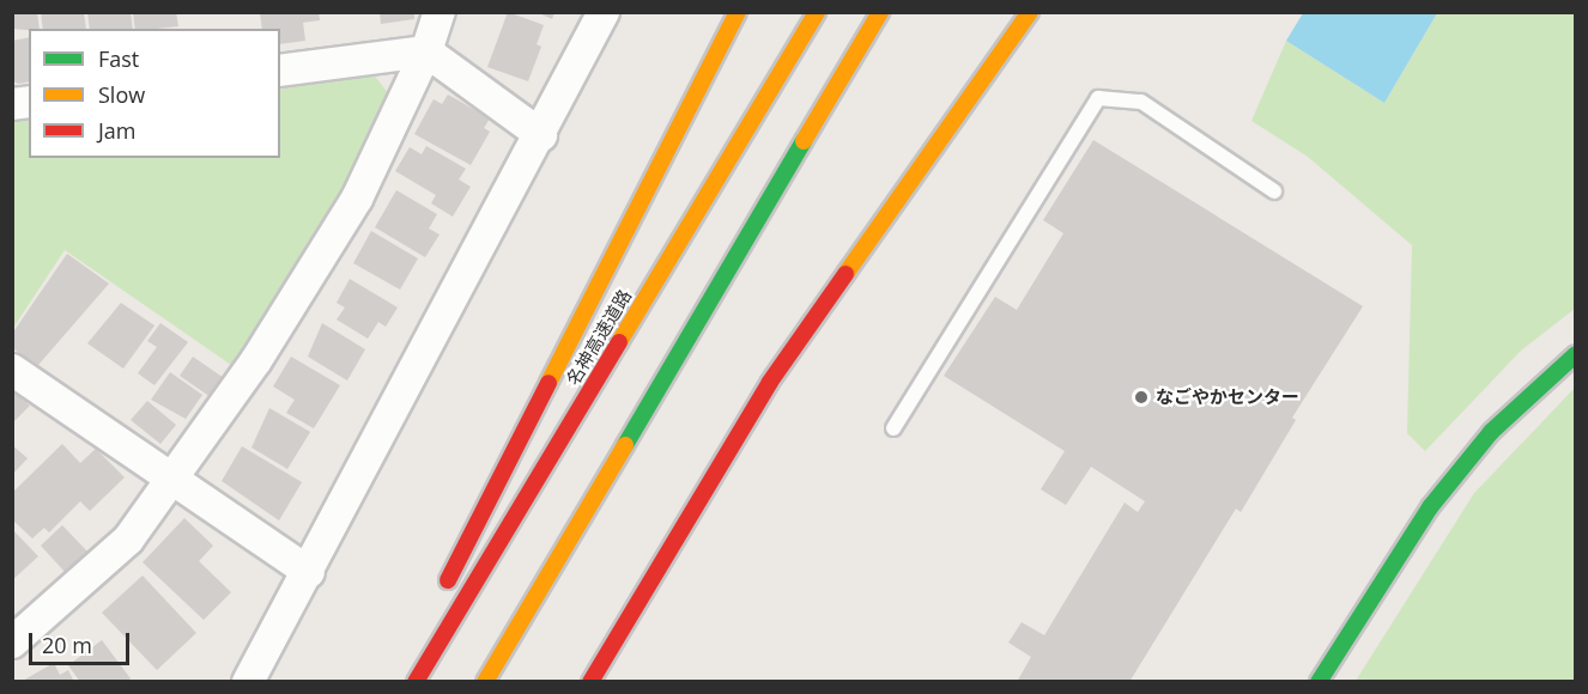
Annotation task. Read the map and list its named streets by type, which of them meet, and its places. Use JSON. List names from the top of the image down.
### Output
{
  "streets": {
    "main road": ["名神高速道路"]
  },
  "places": ["なごやかセンター"],
  "legend": ["Fast", "Slow", "Jam"],
  "scale_bar": "20 m"
}
